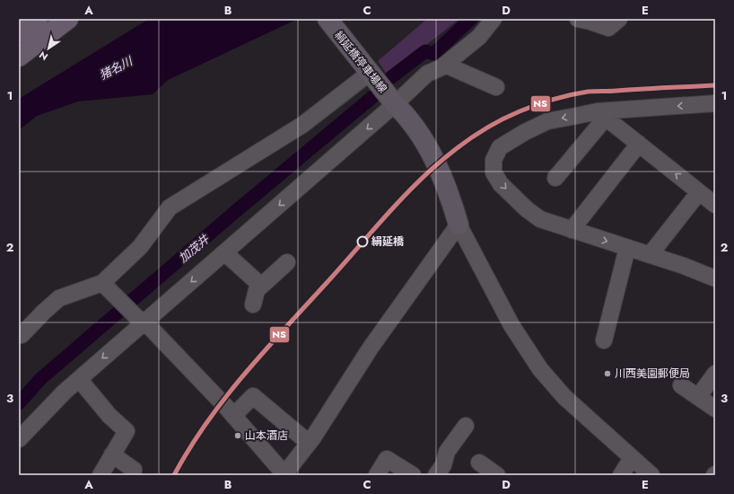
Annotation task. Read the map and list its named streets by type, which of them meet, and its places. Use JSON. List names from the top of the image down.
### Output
{
  "streets": {
    "main road": ["絹延橋停車場線"]
  },
  "water": ["猪名川", "加茂井"],
  "places": ["絹延橋", "川西美園郵便局", "山本酒店"],
  "lines": ["transit line NS"],
  "north": "bottom left",
  "grid": {
    "columns": [
      "A",
      "B",
      "C",
      "D",
      "E"
    ],
    "rows": ["1", "2", "3"]
  }
}
